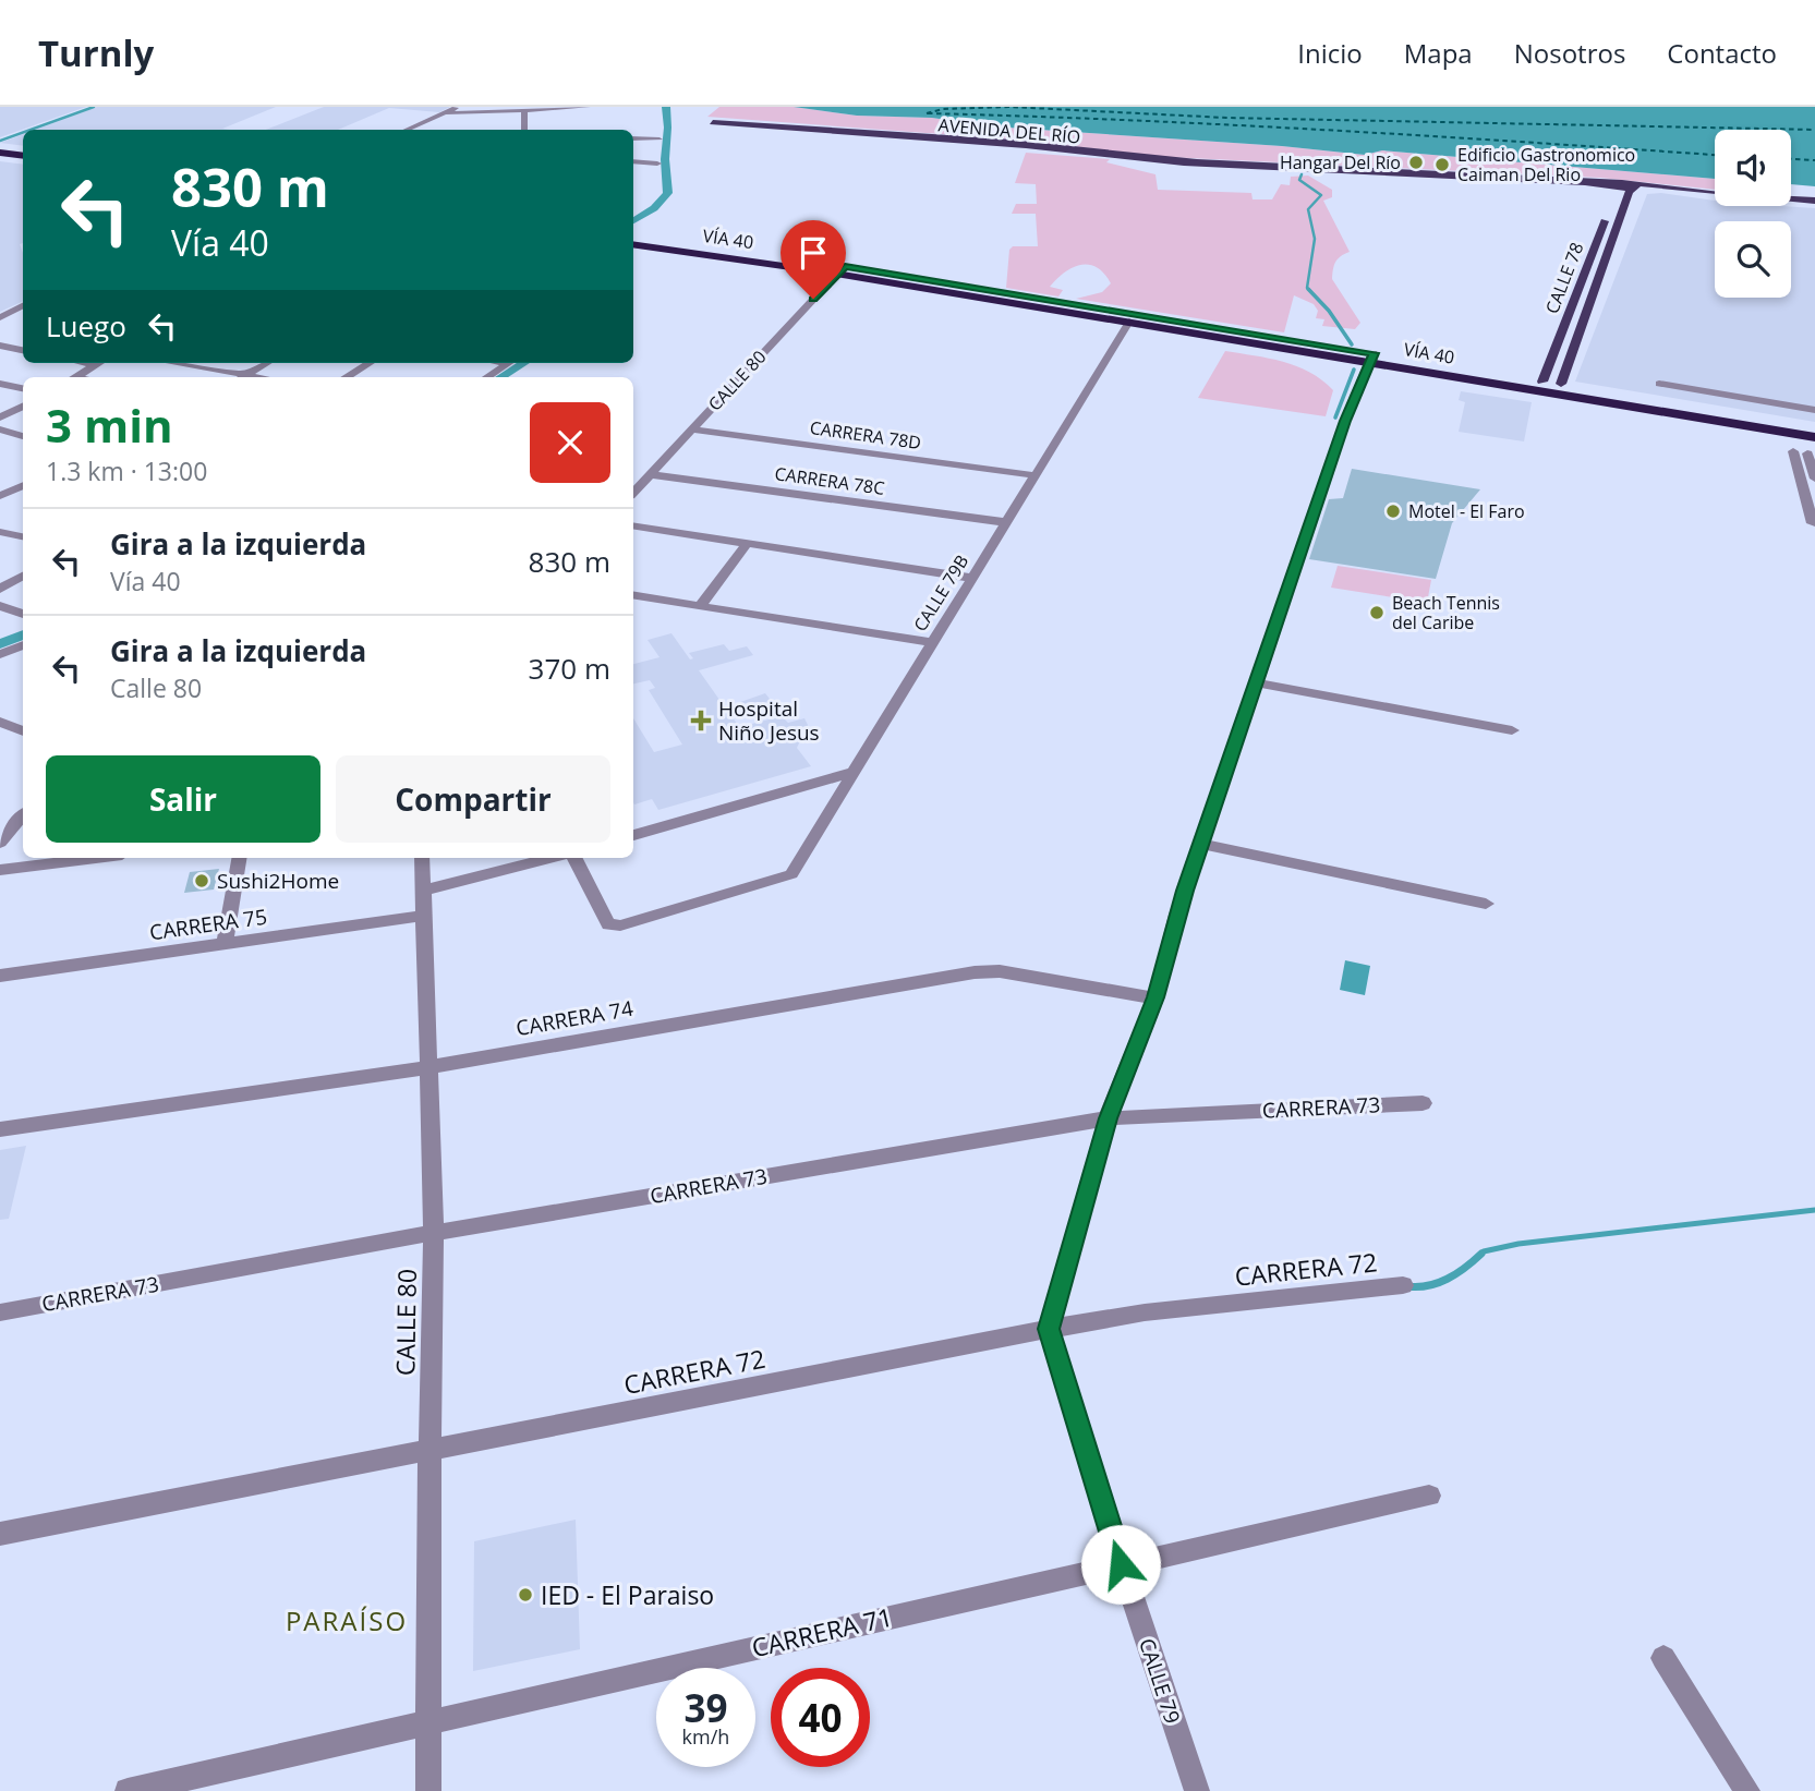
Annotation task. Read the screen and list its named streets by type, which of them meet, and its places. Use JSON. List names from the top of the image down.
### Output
{
  "streets": {
    "highway": ["VÍA 40"],
    "main road": ["AVENIDA DEL RÍO", "CALLE 78"],
    "street": [
      "CALLE 80",
      "CARRERA 78D",
      "CARRERA 78C",
      "CALLE 79B",
      "CARRERA 75",
      "CARRERA 74",
      "CARRERA 73",
      "CARRERA 72",
      "CARRERA 71",
      "CALLE 79"
    ]
  },
  "crossings": [
    ["AVENIDA DEL RÍO", "CALLE 78"],
    ["VÍA 40", "CALLE 78"],
    ["VÍA 40", "CALLE 80"],
    ["VÍA 40", "CALLE 79B"],
    ["CALLE 80", "CARRERA 78D"],
    ["CALLE 80", "CARRERA 78C"],
    ["CALLE 80", "CARRERA 75"],
    ["CALLE 80", "CARRERA 74"],
    ["CALLE 80", "CARRERA 73"],
    ["CALLE 80", "CARRERA 72"],
    ["CALLE 80", "CARRERA 71"],
    ["CARRERA 78D", "CALLE 79B"],
    ["CARRERA 78C", "CALLE 79B"],
    ["CARRERA 72", "CALLE 79"],
    ["CARRERA 71", "CALLE 79"]
  ],
  "districts": ["PARAÍSO"],
  "places": {
    "other": [
      "Hangar Del Río",
      "Edificio Gastronomico Caiman Del Rio",
      "Motel - El Faro",
      "Beach Tennis del Caribe",
      "Sushi2Home",
      "IED - El Paraiso"
    ],
    "health": ["Hospital Niño Jesus"]
  },
  "page": {
    "header": "Turnly",
    "nav": [
      "Inicio",
      "Mapa",
      "Nosotros",
      "Contacto"
    ],
    "turn": ["830 m", "Vía 40"],
    "then": "Luego",
    "heading": ["3 min", "1.3 km · 13:00"],
    "list": [
      {
        "name": "Gira a la izquierda",
        "note": "Vía 40",
        "value": "830 m"
      },
      {
        "name": "Gira a la izquierda",
        "note": "Calle 80",
        "value": "370 m"
      }
    ],
    "buttons": ["Salir", "Compartir"],
    "speed": "39 km/h",
    "limit": "40"
  }
}
